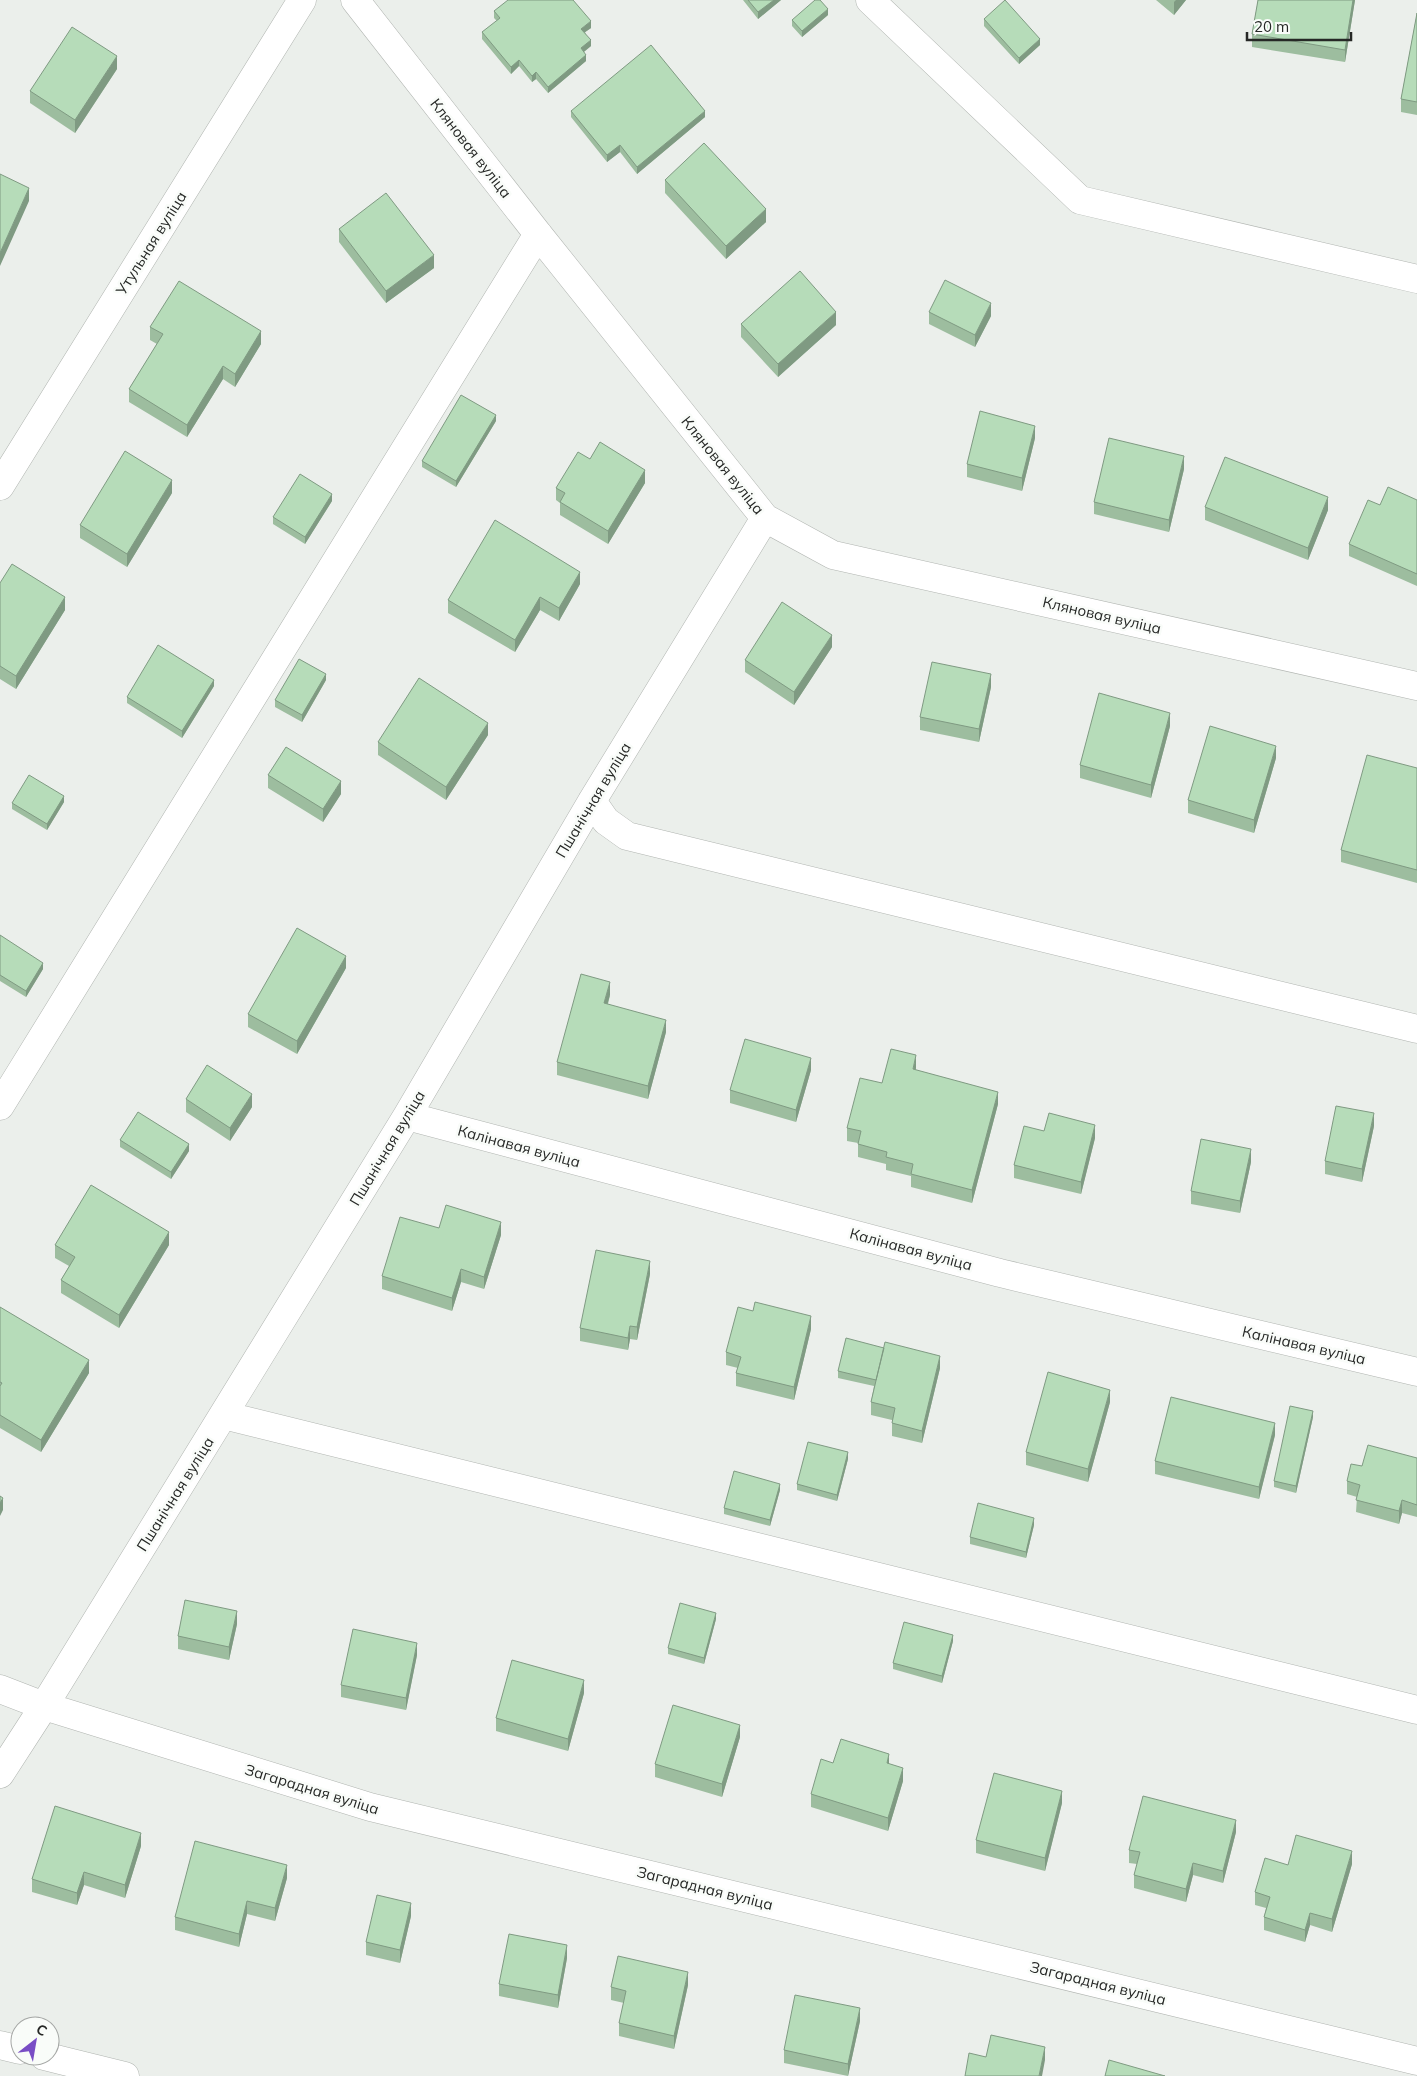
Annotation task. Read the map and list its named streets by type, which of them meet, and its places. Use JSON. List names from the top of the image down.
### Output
{
  "streets": {
    "street": [
      "Кляновая вуліца",
      "Утульная вуліца",
      "Пшанічная вуліца",
      "Калінавая вуліца",
      "Загарадная вуліца"
    ]
  },
  "crossings": [
    ["Кляновая вуліца", "Пшанічная вуліца"],
    ["Пшанічная вуліца", "Калінавая вуліца"],
    ["Пшанічная вуліца", "Загарадная вуліца"]
  ],
  "scale_bar": "20 m",
  "north": "top right"
}
